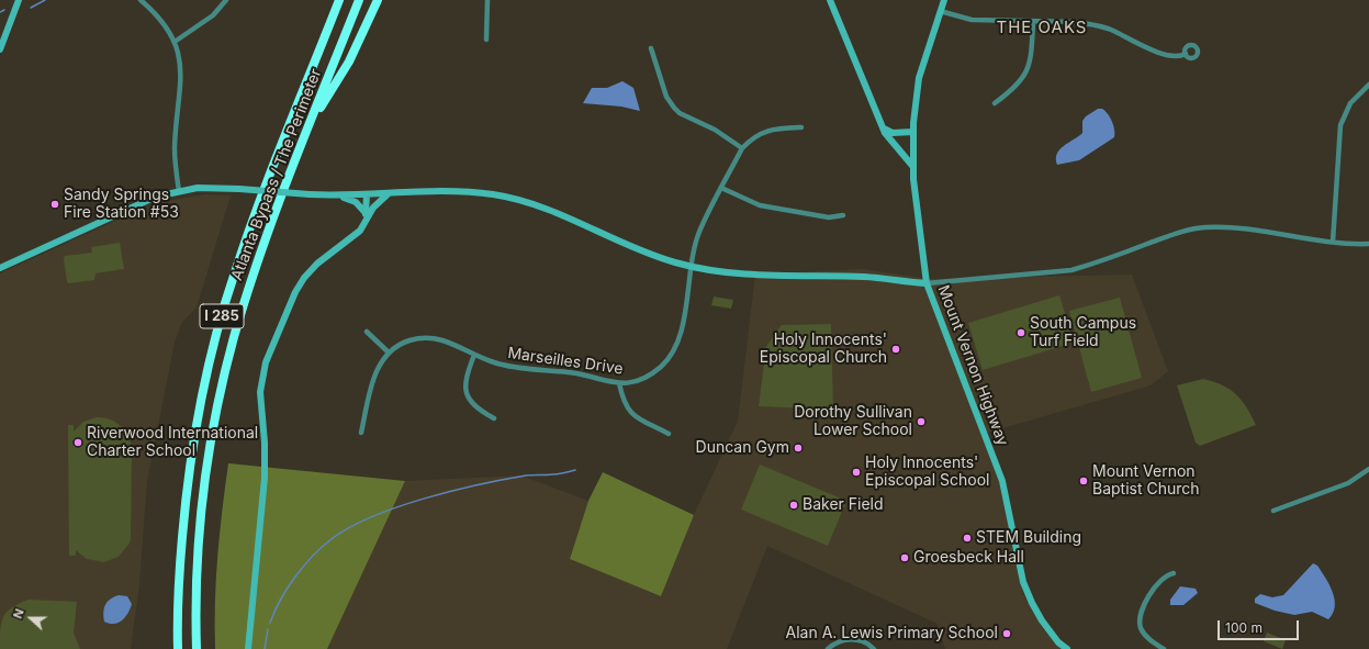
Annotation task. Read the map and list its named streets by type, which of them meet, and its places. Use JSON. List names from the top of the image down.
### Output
{
  "streets": {
    "highway": ["Atlanta Bypass / The Perimeter", "I 285"],
    "street": ["Marseilles Drive", "Mount Vernon Highway"]
  },
  "districts": ["THE OAKS"],
  "places": [
    "Sandy Springs Fire Station #53",
    "South Campus Turf Field",
    "Holy Innocents' Episcopal Church",
    "Dorothy Sullivan Lower School",
    "Riverwood International Charter School",
    "Duncan Gym",
    "Holy Innocents' Episcopal School",
    "Mount Vernon Baptist Church",
    "Baker Field",
    "STEM Building",
    "Groesbeck Hall",
    "Alan A. Lewis Primary School"
  ],
  "scale_bar": "100 m",
  "north": "left"
}
